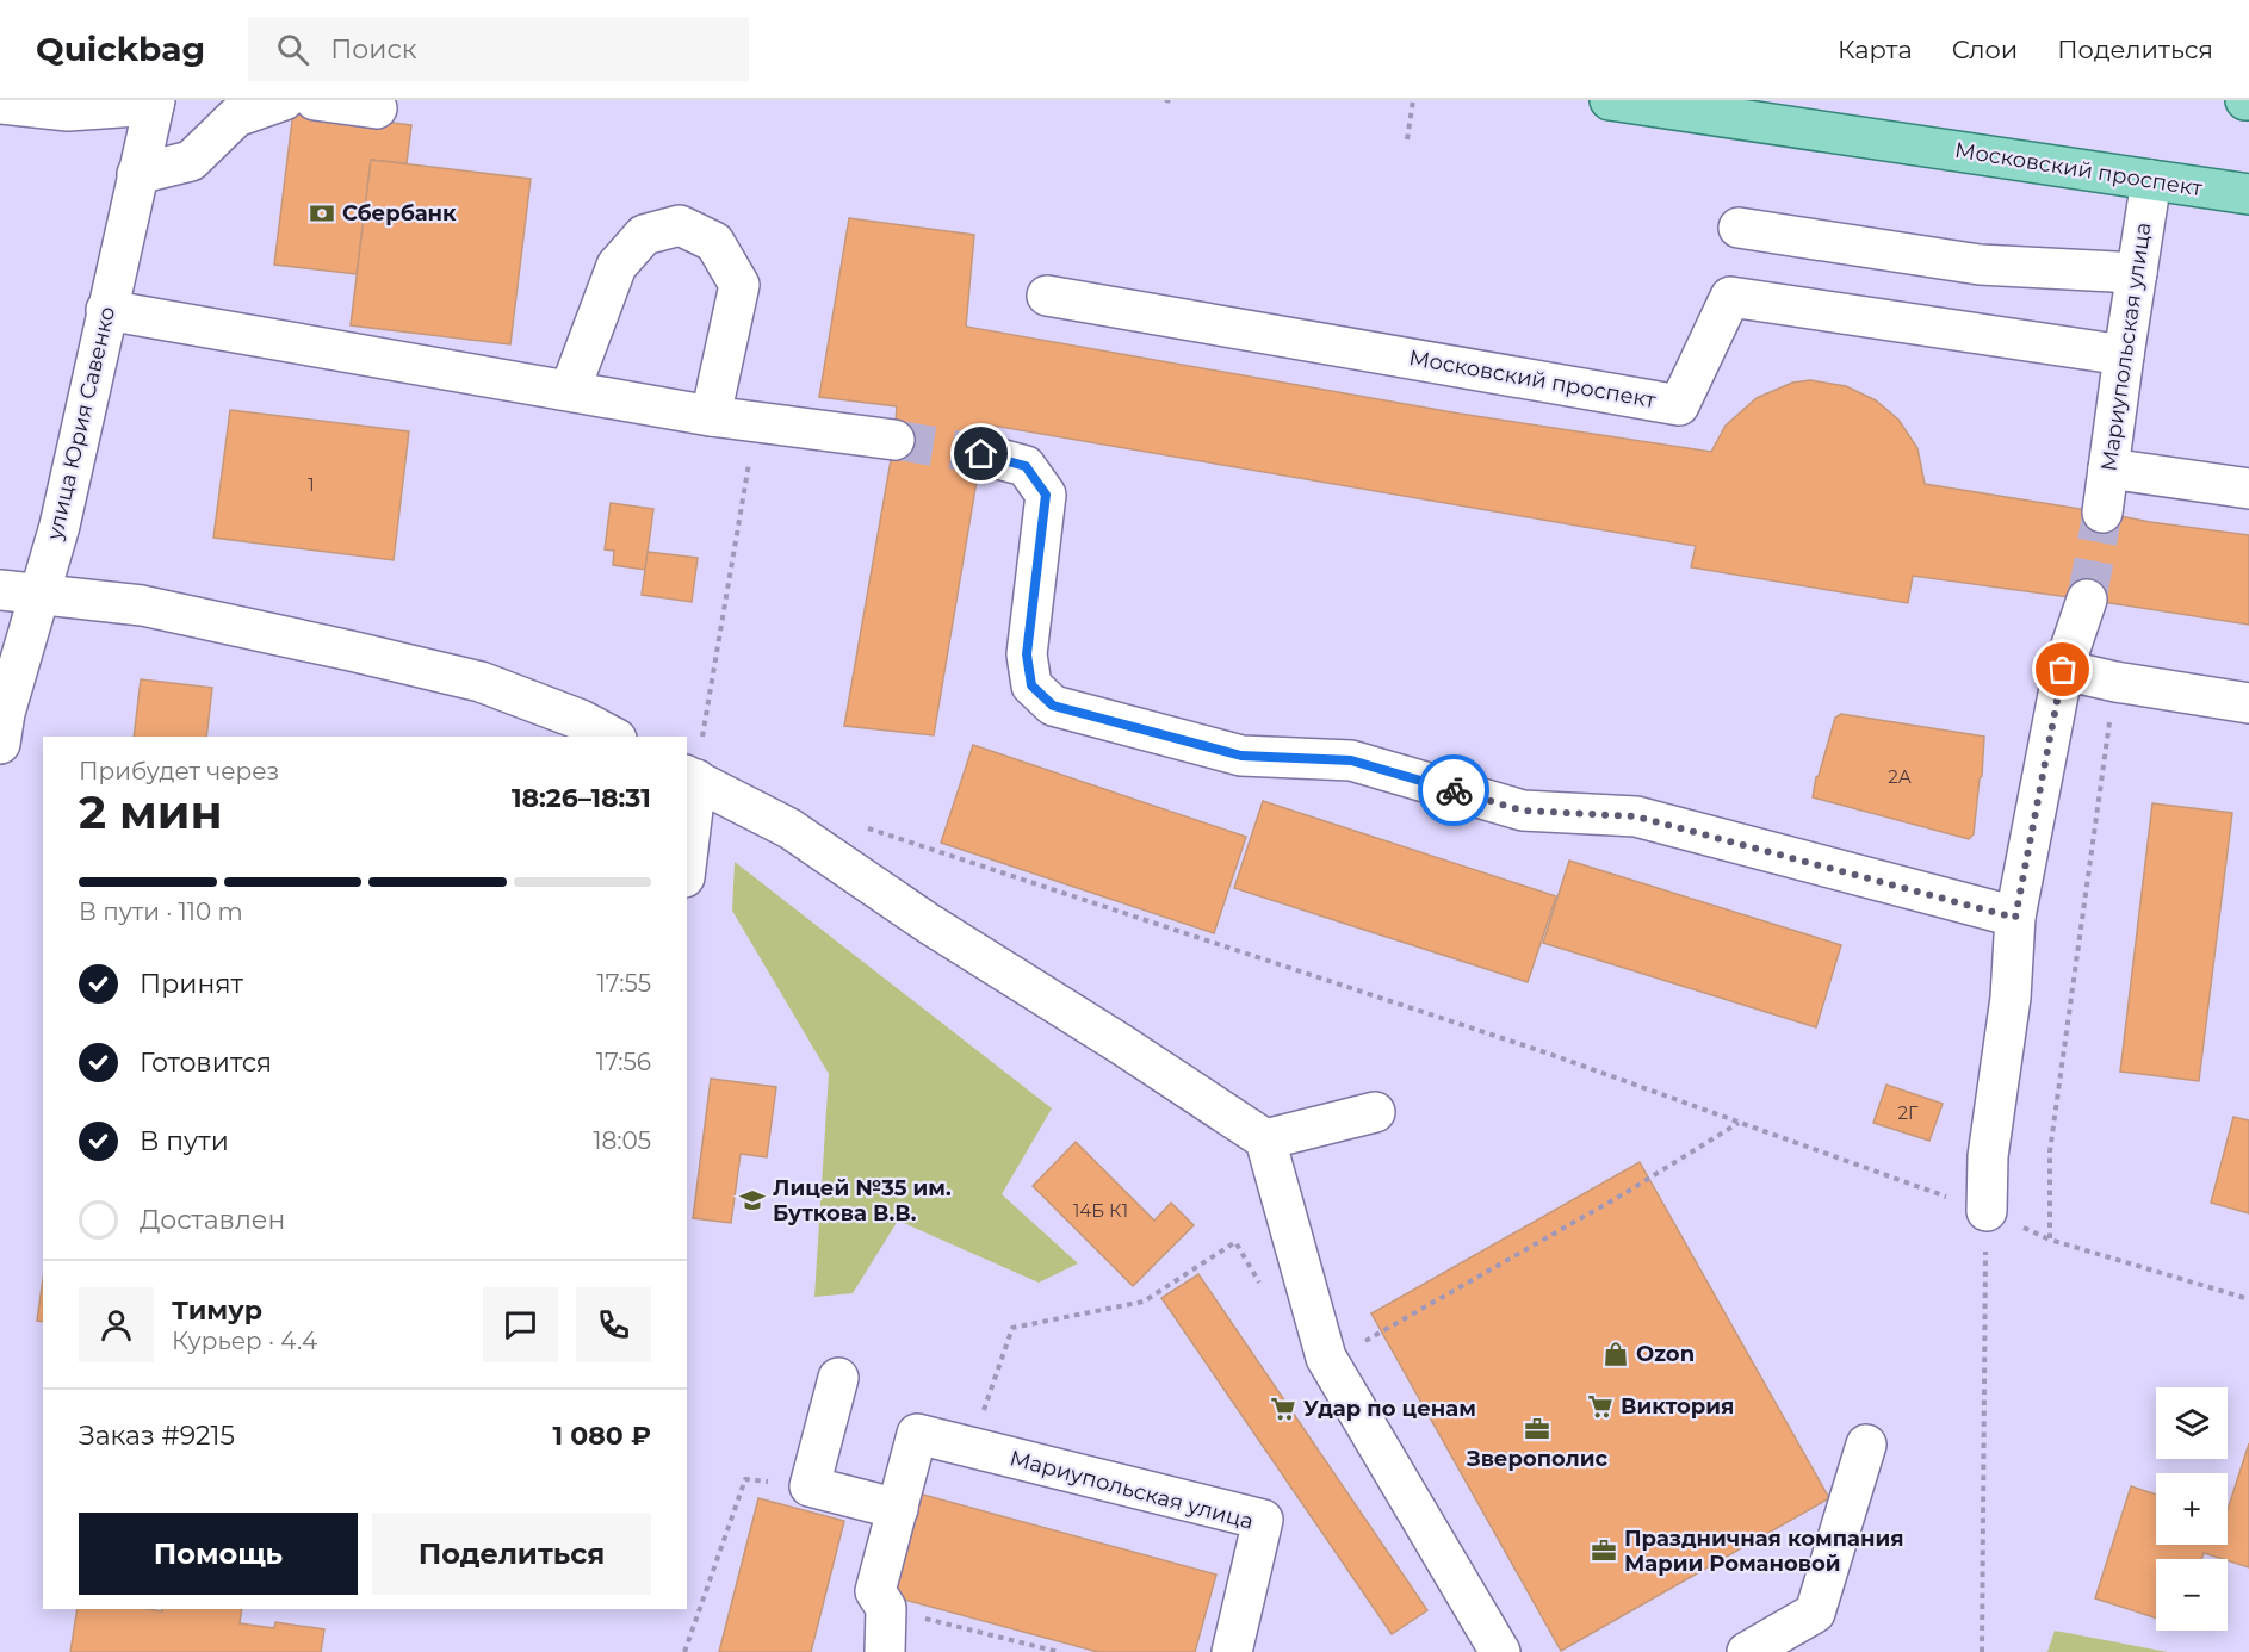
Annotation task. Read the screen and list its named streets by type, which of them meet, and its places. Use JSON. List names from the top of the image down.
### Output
{
  "streets": {
    "main road": ["Московский проспект"],
    "street": ["Мариупольская улица", "улица Юрия Савенко"]
  },
  "crossings": [
    ["Московский проспект", "Мариупольская улица"]
  ],
  "places": {
    "bank": ["Сбербанк"],
    "school or university": ["Лицей №35 им. Буткова В.В."],
    "shop": ["Ozon"],
    "supermarket": ["Виктория", "Удар по ценам"],
    "office": ["Зверополис", "Праздничная компания Марии Романовой"]
  },
  "house_numbers": [
    "1",
    "2А",
    "2Г",
    "14Б К1"
  ],
  "page": {
    "header": "Quickbag",
    "search": "Поиск",
    "nav": ["Карта", "Слои", "Поделиться"],
    "heading": ["2 мин", "Прибудет через", "18:26–18:31"],
    "panel": [
      "Тимур",
      "Курьер · 4.4",
      "Заказ #9215",
      "1 080 ₽"
    ],
    "bar": "В пути · 110 m",
    "list": [
      ["Принят", "17:55"],
      ["Готовится", "17:56"],
      ["В пути", "18:05"],
      "Доставлен"
    ],
    "map_buttons": ["+", "−"],
    "buttons": ["Помощь", "Поделиться"]
  }
}
